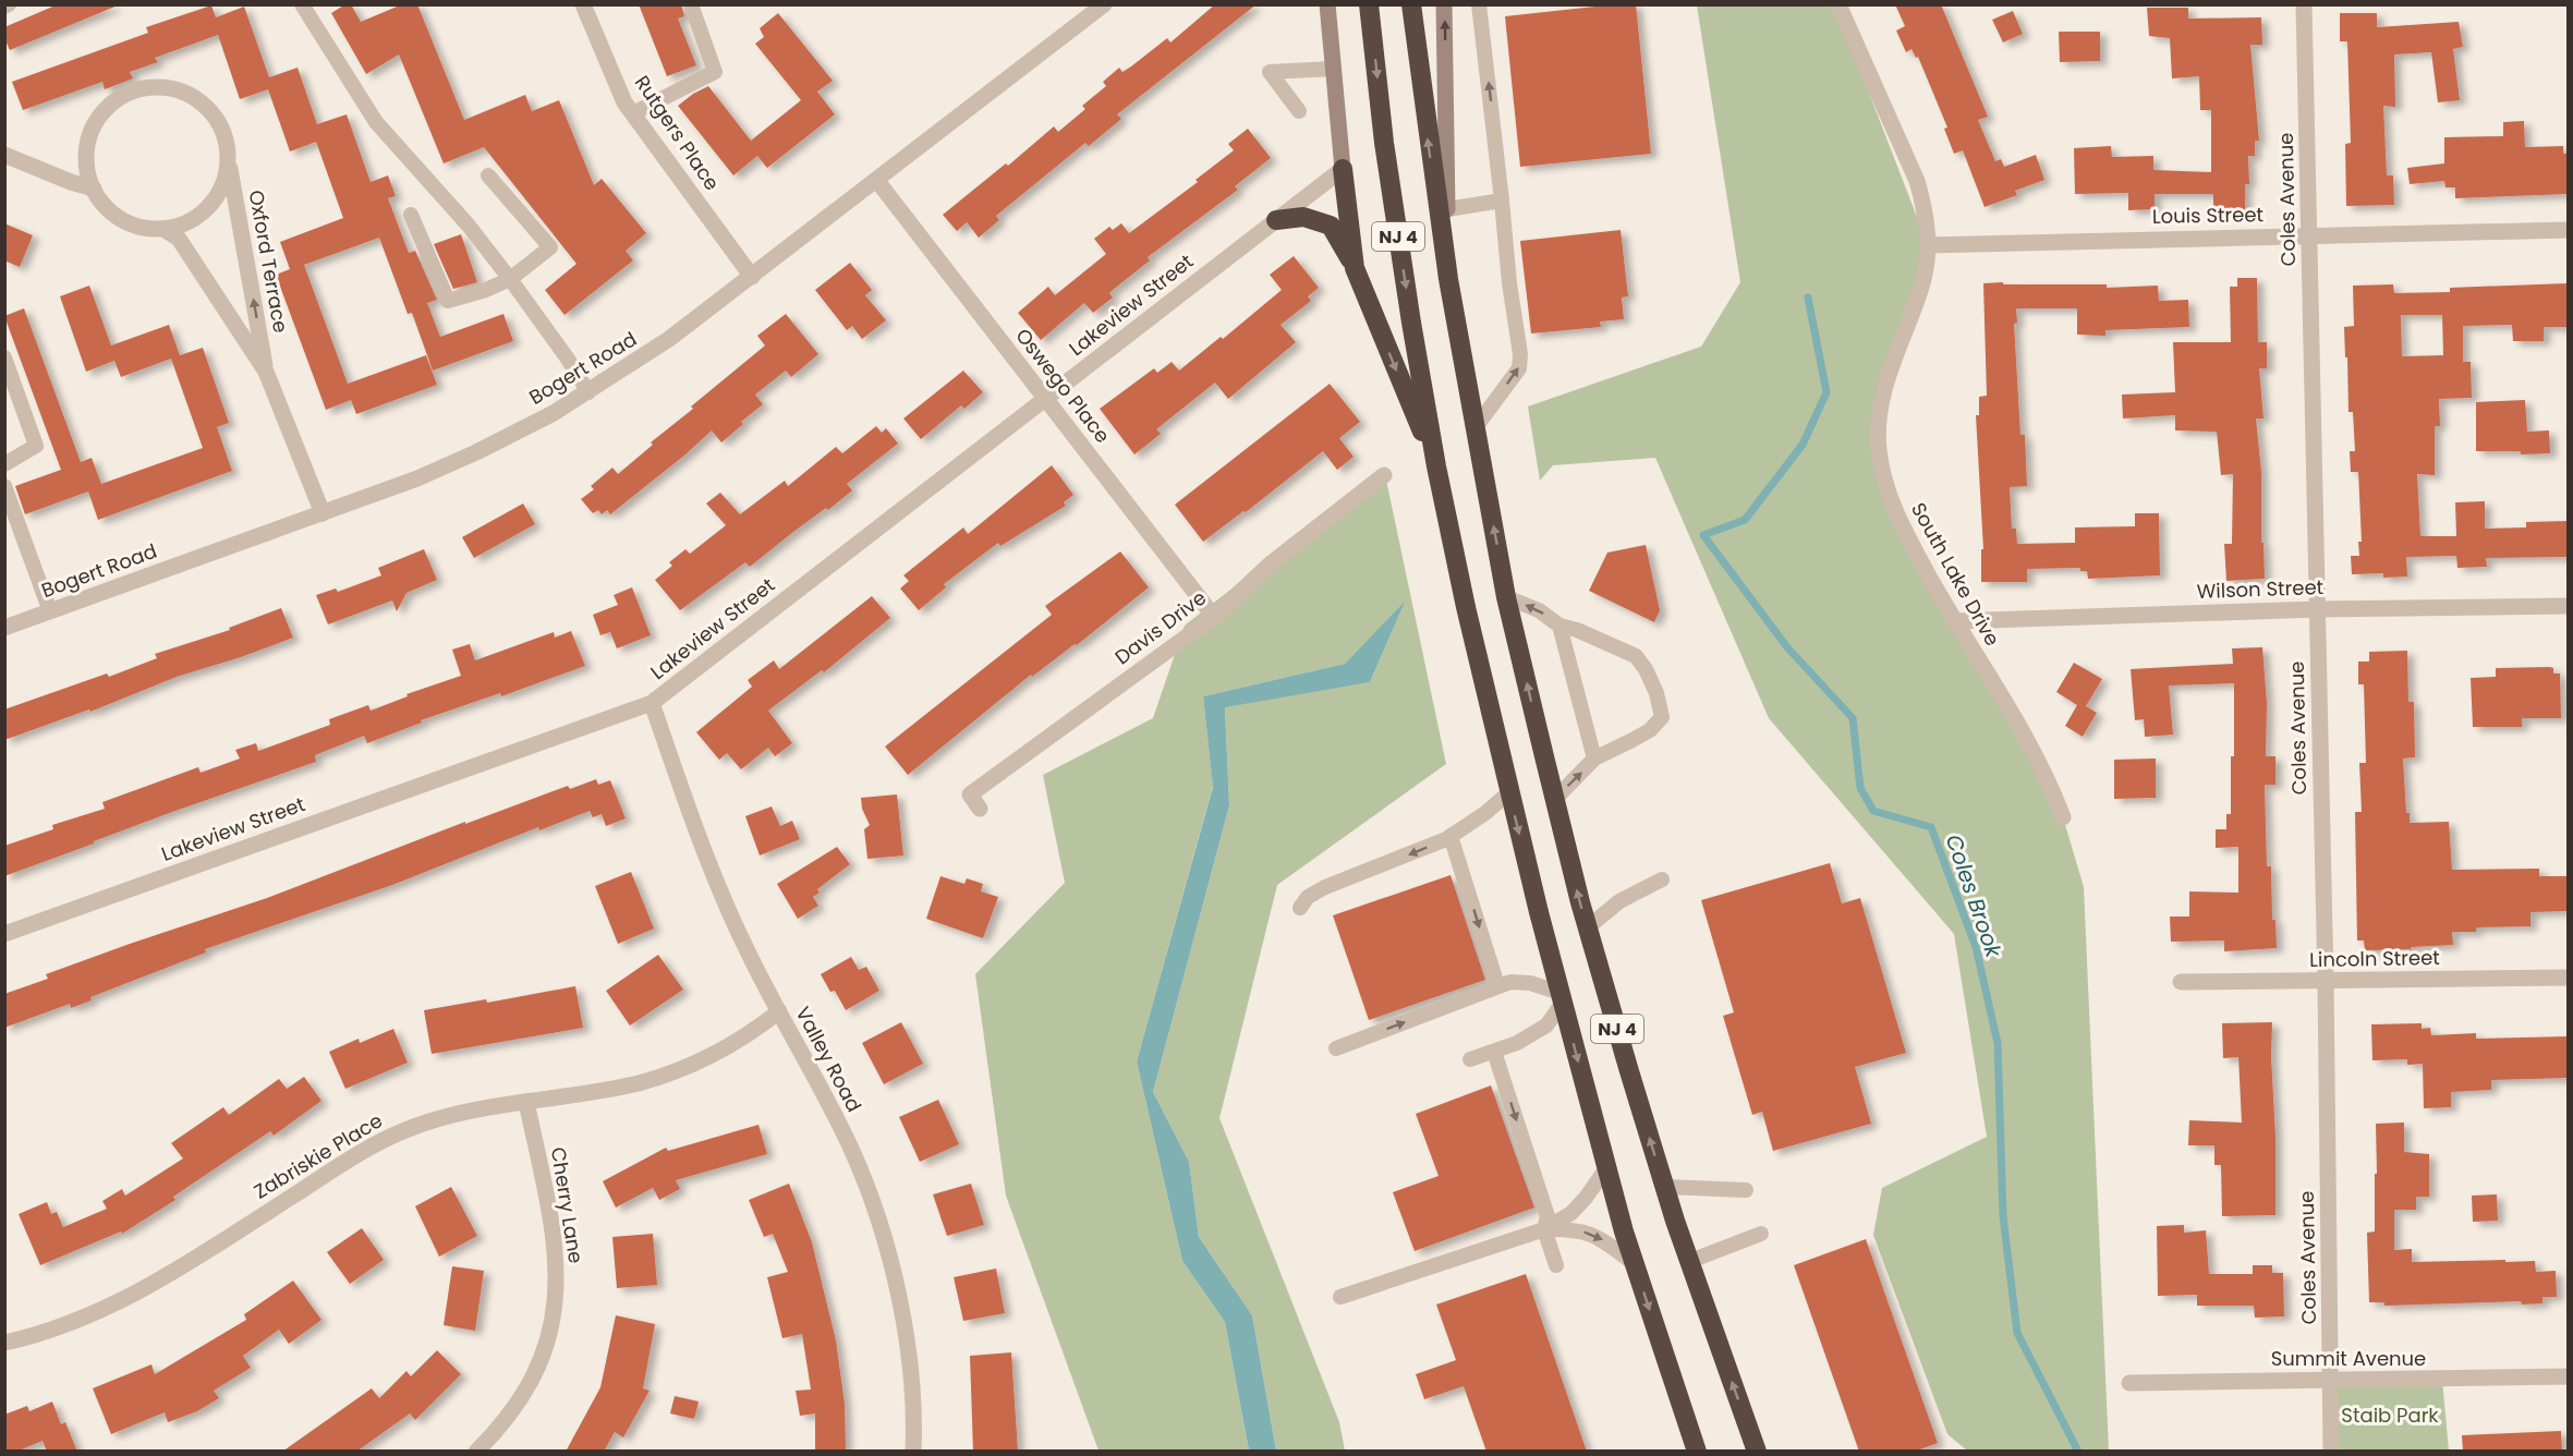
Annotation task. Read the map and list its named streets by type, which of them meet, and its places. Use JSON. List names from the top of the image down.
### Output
{
  "streets": {
    "highway": ["NJ 4"],
    "street": [
      "Rutgers Place",
      "Coles Avenue",
      "Louis Street",
      "Oxford Terrace",
      "Lakeview Street",
      "Bogert Road",
      "Oswego Place",
      "South Lake Drive",
      "Wilson Street",
      "Davis Drive",
      "Lincoln Street",
      "Valley Road",
      "Zabriskie Place",
      "Cherry Lane",
      "Summit Avenue"
    ]
  },
  "crossings": [
    ["Rutgers Place", "Bogert Road"],
    ["Coles Avenue", "Louis Street"],
    ["Coles Avenue", "Wilson Street"],
    ["Coles Avenue", "Lincoln Street"],
    ["Coles Avenue", "Summit Avenue"],
    ["Louis Street", "South Lake Drive"],
    ["Oxford Terrace", "Bogert Road"],
    ["Lakeview Street", "Oswego Place"],
    ["Lakeview Street", "Valley Road"],
    ["Bogert Road", "Oswego Place"],
    ["Oswego Place", "Davis Drive"],
    ["South Lake Drive", "Wilson Street"],
    ["Valley Road", "Zabriskie Place"],
    ["Zabriskie Place", "Cherry Lane"]
  ],
  "water": ["Coles Brook"],
  "parks": ["Staib Park"]
}
